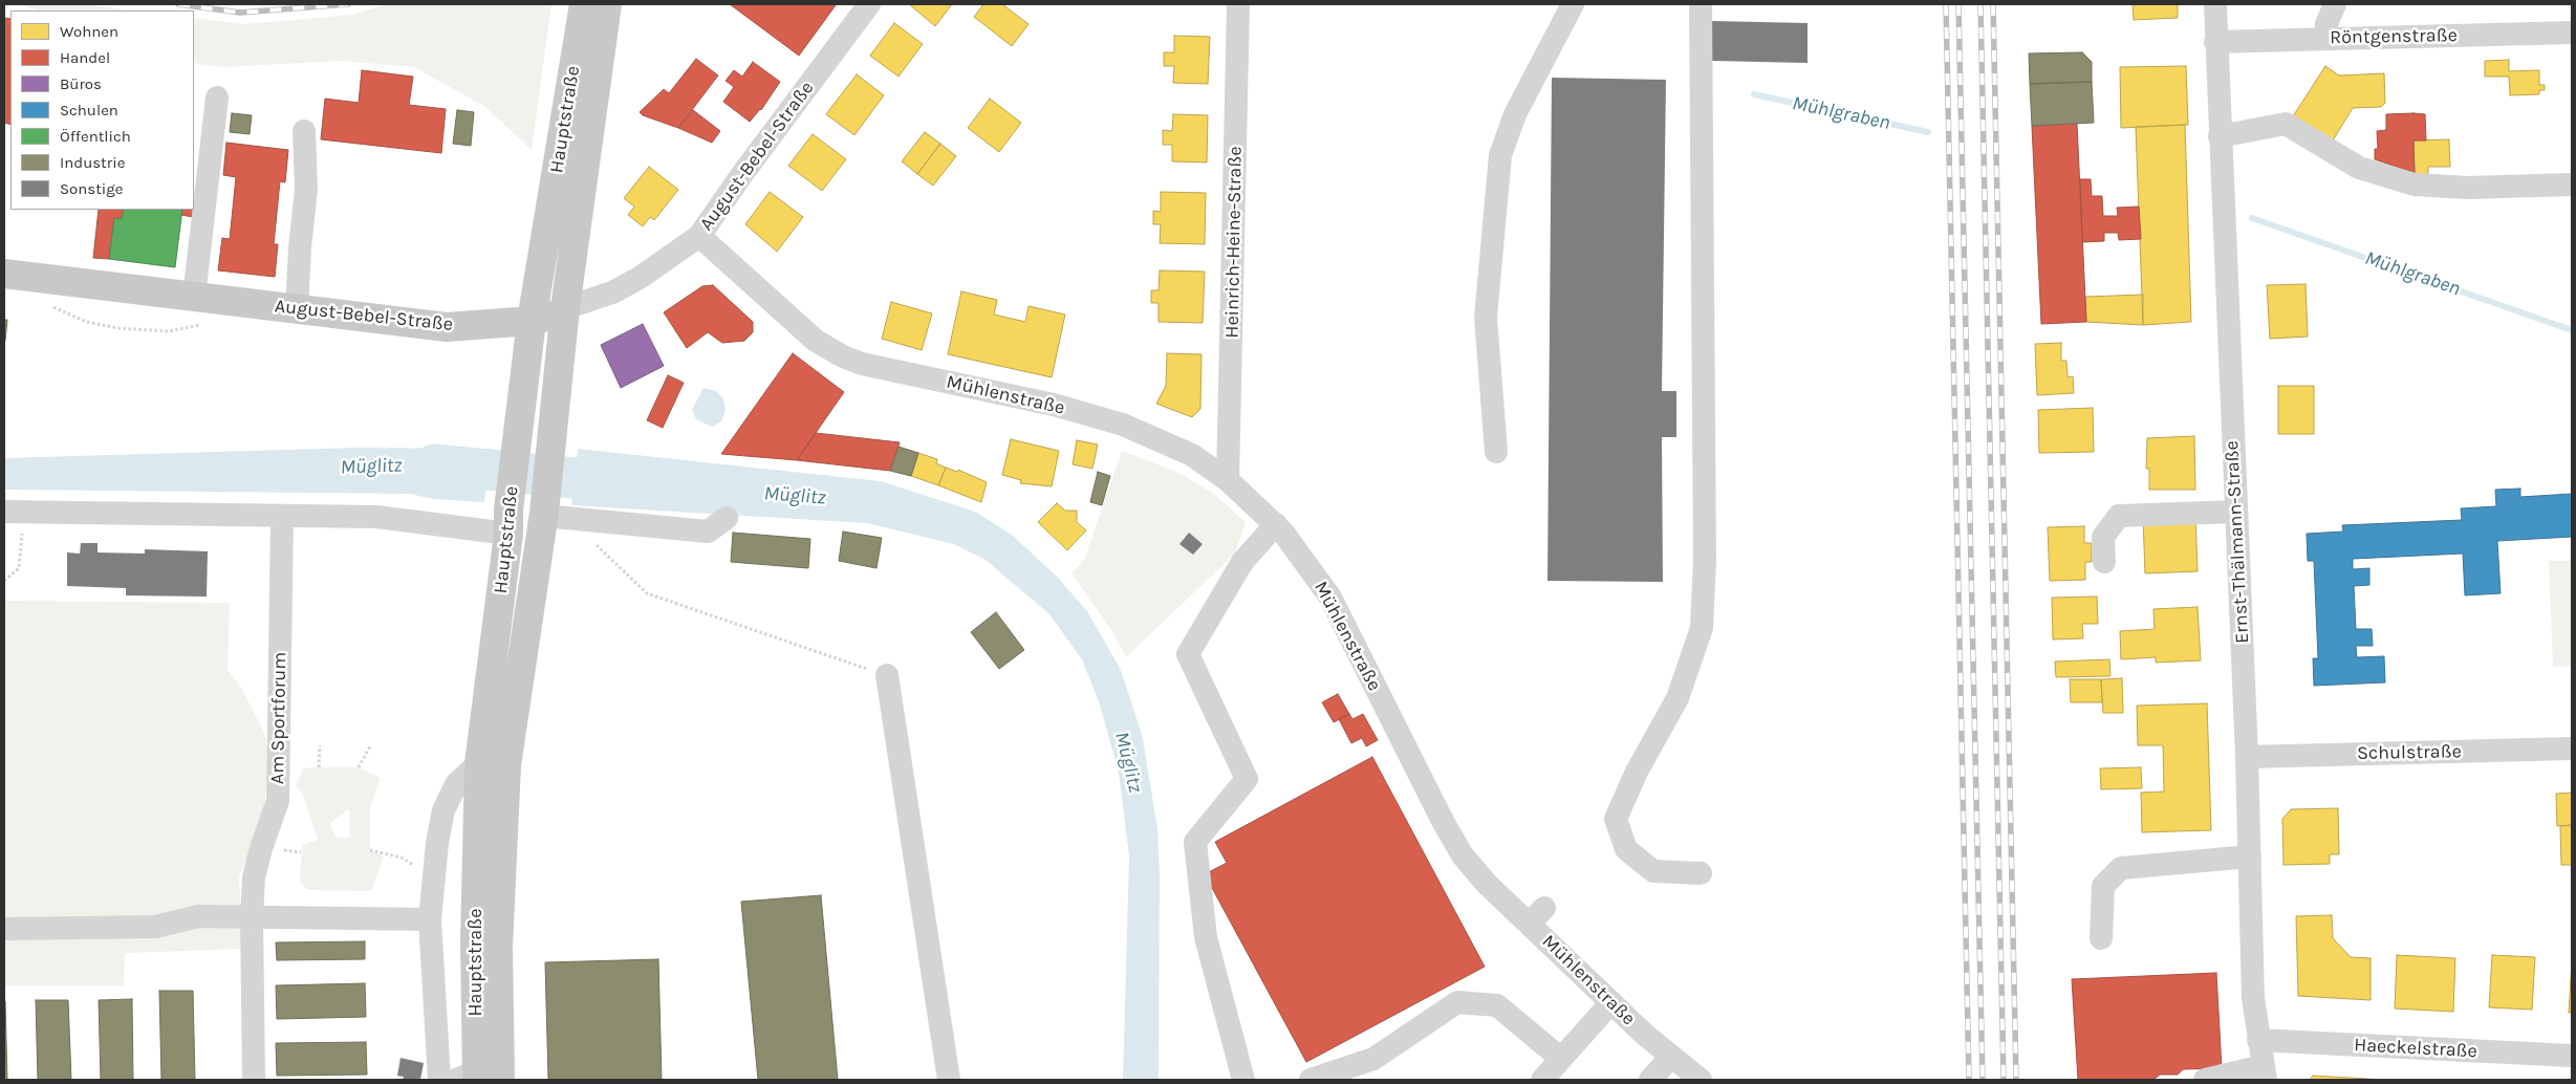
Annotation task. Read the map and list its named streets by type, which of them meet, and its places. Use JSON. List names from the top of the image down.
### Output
{
  "streets": {
    "main road": ["Hauptstraße", "August-Bebel-Straße"],
    "street": [
      "Röntgenstraße",
      "Heinrich-Heine-Straße",
      "Mühlenstraße",
      "Ernst-Thälmann-Straße",
      "Am Sportforum",
      "Schulstraße",
      "Haeckelstraße"
    ]
  },
  "crossings": [
    ["Röntgenstraße", "Ernst-Thälmann-Straße"],
    ["Hauptstraße", "August-Bebel-Straße"],
    ["August-Bebel-Straße", "Mühlenstraße"],
    ["Heinrich-Heine-Straße", "Mühlenstraße"],
    ["Ernst-Thälmann-Straße", "Schulstraße"],
    ["Ernst-Thälmann-Straße", "Haeckelstraße"]
  ],
  "water": ["Mühlgraben", "Müglitz"],
  "legend": [
    "Wohnen",
    "Handel",
    "Büros",
    "Schulen",
    "Öffentlich",
    "Industrie",
    "Sonstige"
  ]
}
